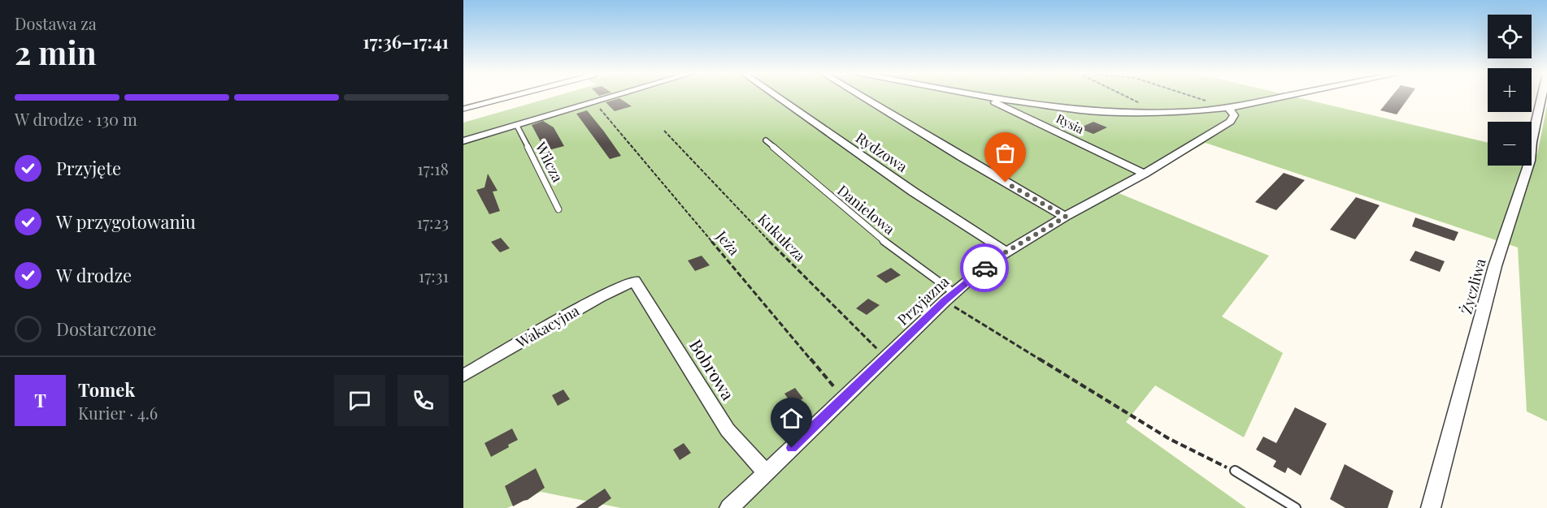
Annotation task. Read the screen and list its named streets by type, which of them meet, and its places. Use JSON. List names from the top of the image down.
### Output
{
  "streets": {
    "street": [
      "Rysia",
      "Rydzowa",
      "Życzliwa",
      "Przyjazna",
      "Wakacyjna",
      "Bobrowa"
    ],
    "lane": ["Wilcza", "Danielowa"],
    "path": ["Kukułcza", "Jeża"]
  },
  "crossings": [
    ["Rysia", "Przyjazna"],
    ["Rydzowa", "Przyjazna"],
    ["Danielowa", "Przyjazna"],
    ["Kukułcza", "Przyjazna"],
    ["Jeża", "Przyjazna"],
    ["Przyjazna", "Bobrowa"],
    ["Wakacyjna", "Bobrowa"]
  ],
  "page": {
    "heading": ["2 min", "Dostawa za", "17:36–17:41"],
    "panel": ["Tomek", "Kurier · 4.6"],
    "map_buttons": ["+", "−"],
    "bar": "W drodze · 130 m",
    "list": [
      ["Przyjęte", "17:18"],
      ["W przygotowaniu", "17:23"],
      ["W drodze", "17:31"],
      "Dostarczone"
    ],
    "round": "T"
  }
}
